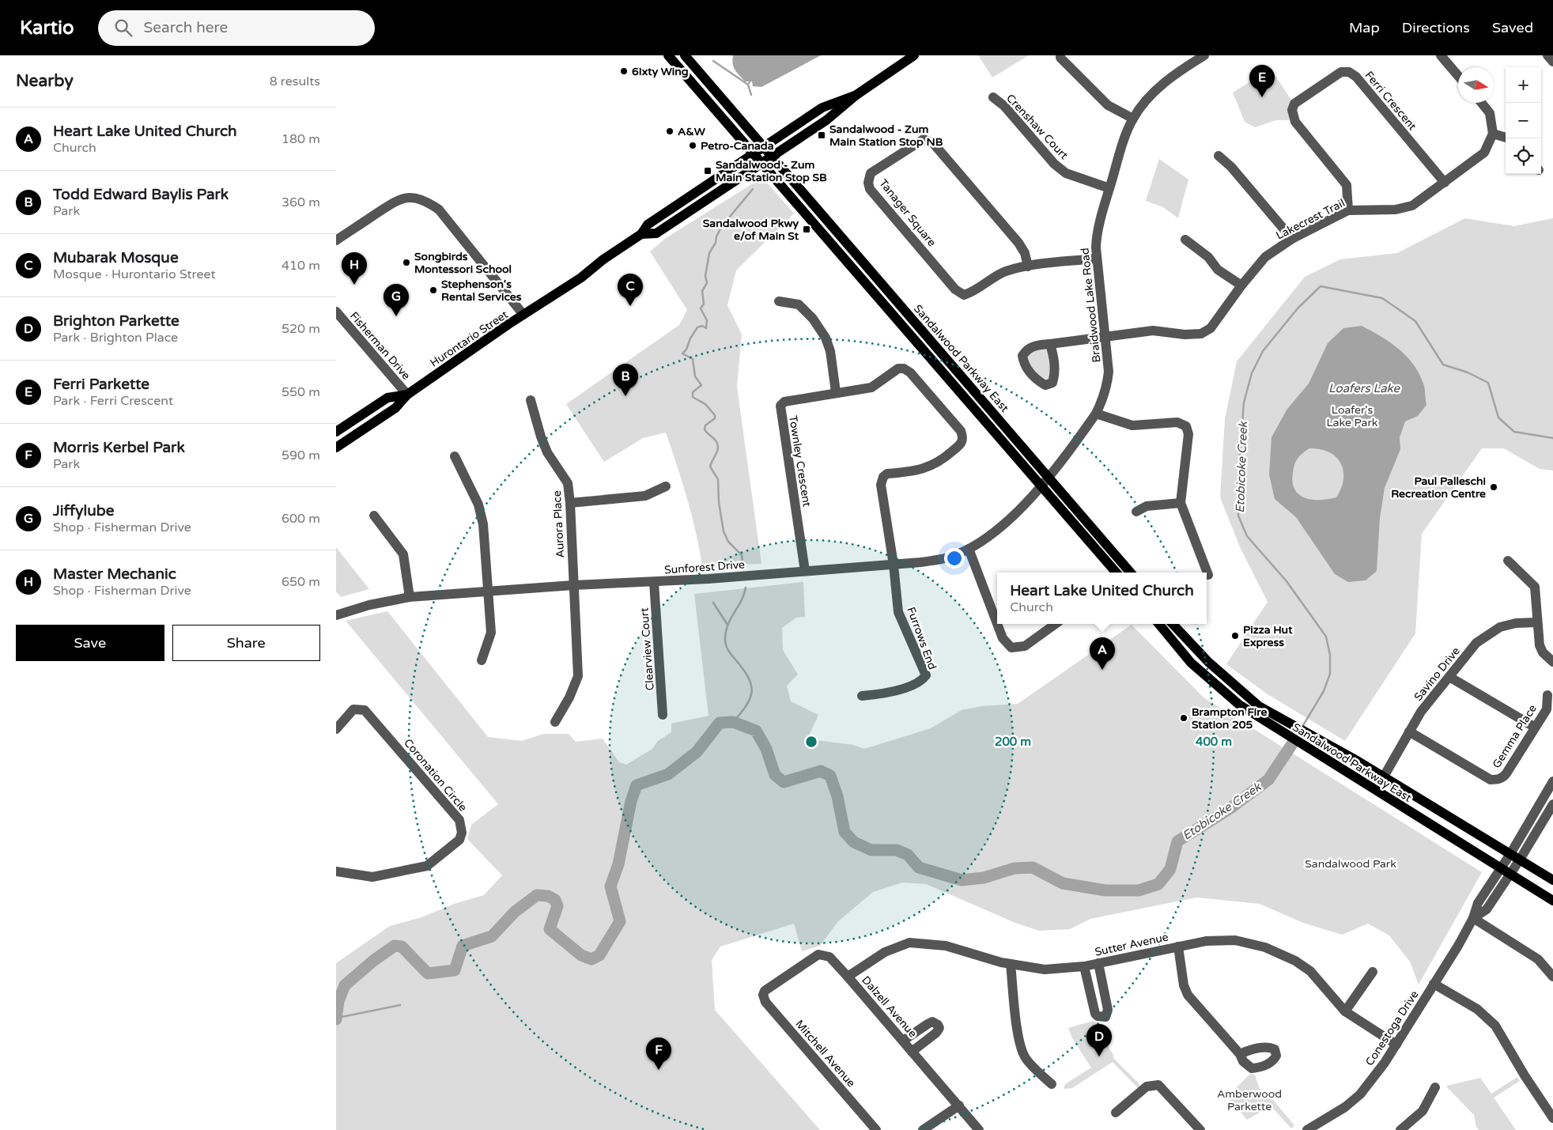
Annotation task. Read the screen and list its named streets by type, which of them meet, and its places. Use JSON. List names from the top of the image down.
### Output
{
  "streets": {
    "main road": ["Hurontario Street", "Sandalwood Parkway East"],
    "street": [
      "Ferri Crescent",
      "Crenshaw Court",
      "Tanager Square",
      "Lakecrest Trail",
      "Braidwood Lake Road",
      "Fisherman Drive",
      "Townley Crescent",
      "Aurora Place",
      "Sunforest Drive",
      "Furrows End",
      "Clearview Court",
      "Savino Drive",
      "Gemma Place",
      "Coronation Circle",
      "Sutter Avenue",
      "Dalzell Avenue",
      "Conestoga Drive",
      "Mitchell Avenue"
    ]
  },
  "crossings": [
    ["Ferri Crescent", "Lakecrest Trail"],
    ["Crenshaw Court", "Braidwood Lake Road"],
    ["Tanager Square", "Braidwood Lake Road"],
    ["Lakecrest Trail", "Braidwood Lake Road"],
    ["Braidwood Lake Road", "Sandalwood Parkway East"],
    ["Braidwood Lake Road", "Sunforest Drive"],
    ["Hurontario Street", "Fisherman Drive"],
    ["Hurontario Street", "Sandalwood Parkway East"],
    ["Sandalwood Parkway East", "Sunforest Drive"],
    ["Sandalwood Parkway East", "Savino Drive"],
    ["Sandalwood Parkway East", "Conestoga Drive"],
    ["Townley Crescent", "Sunforest Drive"],
    ["Townley Crescent", "Furrows End"],
    ["Aurora Place", "Sunforest Drive"],
    ["Sunforest Drive", "Furrows End"],
    ["Sunforest Drive", "Clearview Court"],
    ["Savino Drive", "Gemma Place"],
    ["Sutter Avenue", "Dalzell Avenue"],
    ["Sutter Avenue", "Conestoga Drive"],
    ["Dalzell Avenue", "Mitchell Avenue"]
  ],
  "water": ["Loafers Lake", "Etobicoke Creek"],
  "parks": ["Loafer's Lake Park", "Sandalwood Park", "Amberwood Parkette"],
  "places": {
    "other": [
      "6Ixty Wing",
      "A&W",
      "Petro-Canada",
      "Songbirds Montessori School",
      "Stephenson's Rental Services",
      "Paul Palleschi Recreation Centre",
      "Pizza Hut Express",
      "Brampton Fire Station 205"
    ],
    "transit": ["Sandalwood - Zum Main Station Stop NB", "Sandalwood - Zum Main Station Stop SB", "Sandalwood Pkwy e/of Main St"]
  },
  "north": "right",
  "page": {
    "header": "Kartio",
    "search": "Search here",
    "nav": ["Map", "Directions", "Saved"],
    "heading": ["Nearby", "8 results"],
    "pins": [
      "E",
      "H",
      "C",
      "G",
      "B",
      "A",
      "D",
      "F"
    ],
    "map_buttons": ["+", "−"],
    "list": [
      {
        "mark": "A",
        "name": "Heart Lake United Church",
        "note": "Church",
        "value": "180 m"
      },
      {
        "mark": "B",
        "name": "Todd Edward Baylis Park",
        "note": "Park",
        "value": "360 m"
      },
      {
        "mark": "C",
        "name": "Mubarak Mosque",
        "note": "Mosque · Hurontario Street",
        "value": "410 m"
      },
      {
        "mark": "D",
        "name": "Brighton Parkette",
        "note": "Park · Brighton Place",
        "value": "520 m"
      },
      {
        "mark": "E",
        "name": "Ferri Parkette",
        "note": "Park · Ferri Crescent",
        "value": "550 m"
      },
      {
        "mark": "F",
        "name": "Morris Kerbel Park",
        "note": "Park",
        "value": "590 m"
      },
      {
        "mark": "G",
        "name": "Jiffylube",
        "note": "Shop · Fisherman Drive",
        "value": "600 m"
      },
      {
        "mark": "H",
        "name": "Master Mechanic",
        "note": "Shop · Fisherman Drive",
        "value": "650 m"
      }
    ],
    "popup": ["Heart Lake United Church", "Church"],
    "buttons": ["Save", "Share"]
  },
  "rings": ["200 m", "400 m"]
}
